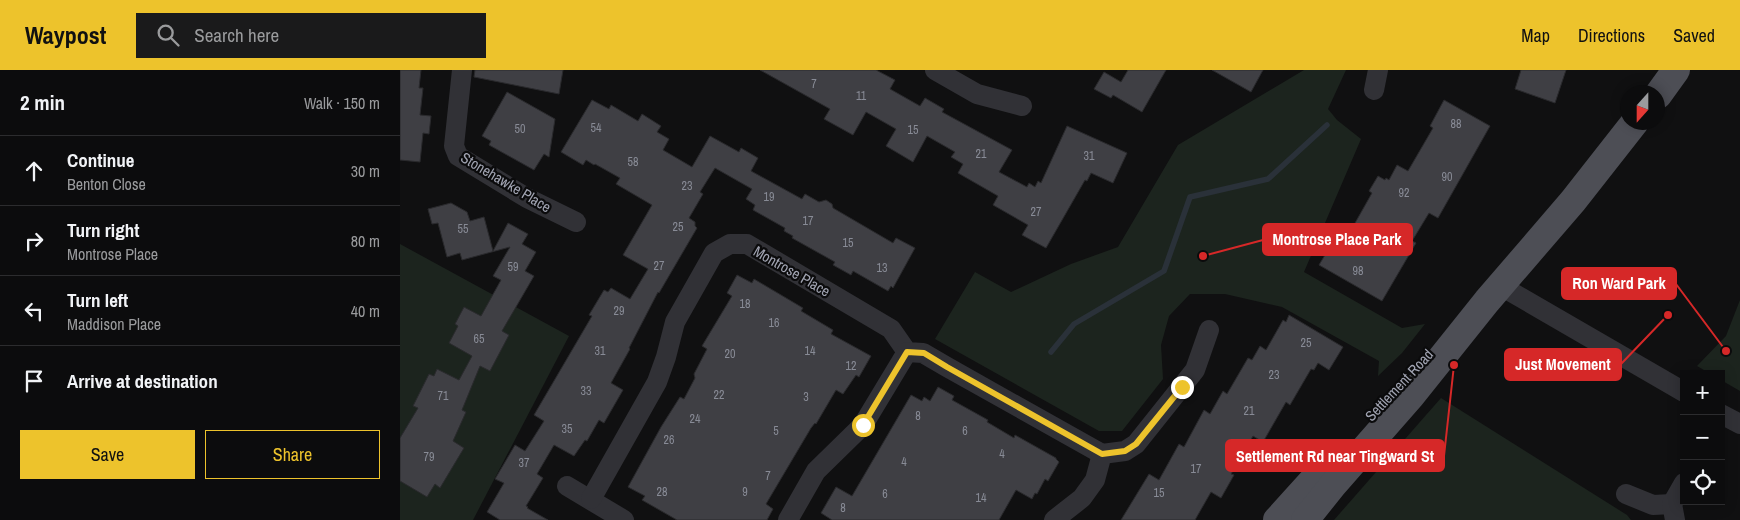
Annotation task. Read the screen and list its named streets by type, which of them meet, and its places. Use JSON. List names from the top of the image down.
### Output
{
  "streets": {
    "main road": ["Settlement Road"],
    "street": ["Stonehawke Place", "Montrose Place"]
  },
  "places": [
    "Montrose Place Park",
    "Just Movement",
    "Ron Ward Park",
    "Settlement Rd near Tingward St"
  ],
  "house_numbers": [
    "7",
    "11",
    "88",
    "54",
    "50",
    "15",
    "21",
    "31",
    "58",
    "90",
    "23",
    "92",
    "19",
    "27",
    "17",
    "25",
    "55",
    "15",
    "27",
    "59",
    "13",
    "98",
    "18",
    "29",
    "16",
    "65",
    "25",
    "31",
    "14",
    "20",
    "12",
    "23",
    "33",
    "22",
    "71",
    "3",
    "21",
    "8",
    "24",
    "35",
    "5",
    "6",
    "26",
    "4",
    "79",
    "4",
    "37",
    "17",
    "7",
    "28",
    "9",
    "15",
    "6",
    "14",
    "8"
  ],
  "north": "bottom",
  "page": {
    "header": "Waypost",
    "search": "Search here",
    "nav": ["Map", "Directions", "Saved"],
    "heading": ["2 min", "Walk · 150 m"],
    "list": [
      ["Continue", "Benton Close", "30 m"],
      ["Turn right", "Montrose Place", "80 m"],
      ["Turn left", "Maddison Place", "40 m"],
      "Arrive at destination"
    ],
    "map_buttons": ["+", "−"],
    "buttons": ["Save", "Share"]
  }
}
